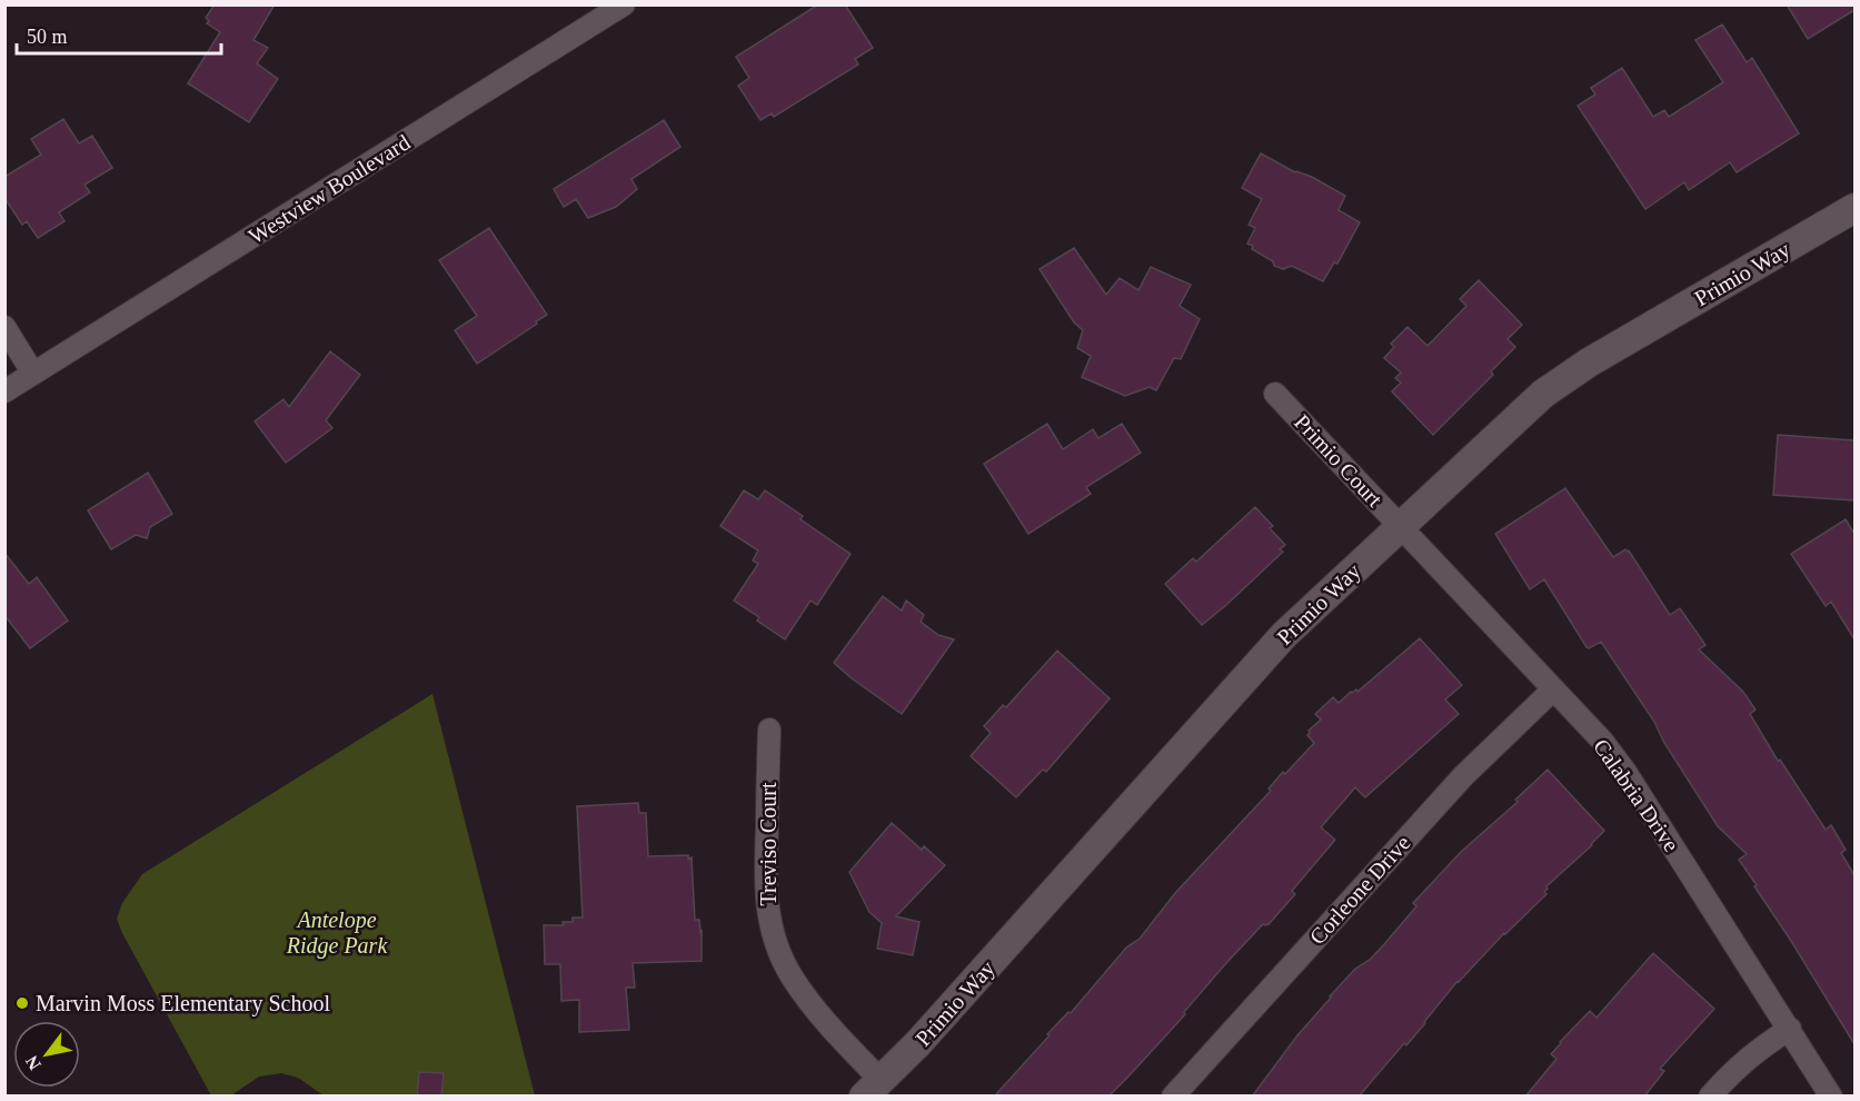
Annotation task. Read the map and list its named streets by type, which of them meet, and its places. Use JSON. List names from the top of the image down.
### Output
{
  "streets": {
    "street": [
      "Westview Boulevard",
      "Primio Way",
      "Primio Court",
      "Calabria Drive",
      "Treviso Court",
      "Corleone Drive"
    ]
  },
  "crossings": [
    ["Primio Way", "Primio Court"],
    ["Primio Way", "Calabria Drive"],
    ["Primio Way", "Treviso Court"],
    ["Primio Court", "Calabria Drive"],
    ["Calabria Drive", "Corleone Drive"]
  ],
  "parks": ["Antelope Ridge Park"],
  "places": ["Marvin Moss Elementary School"],
  "scale_bar": "50 m",
  "north": "bottom left"
}
